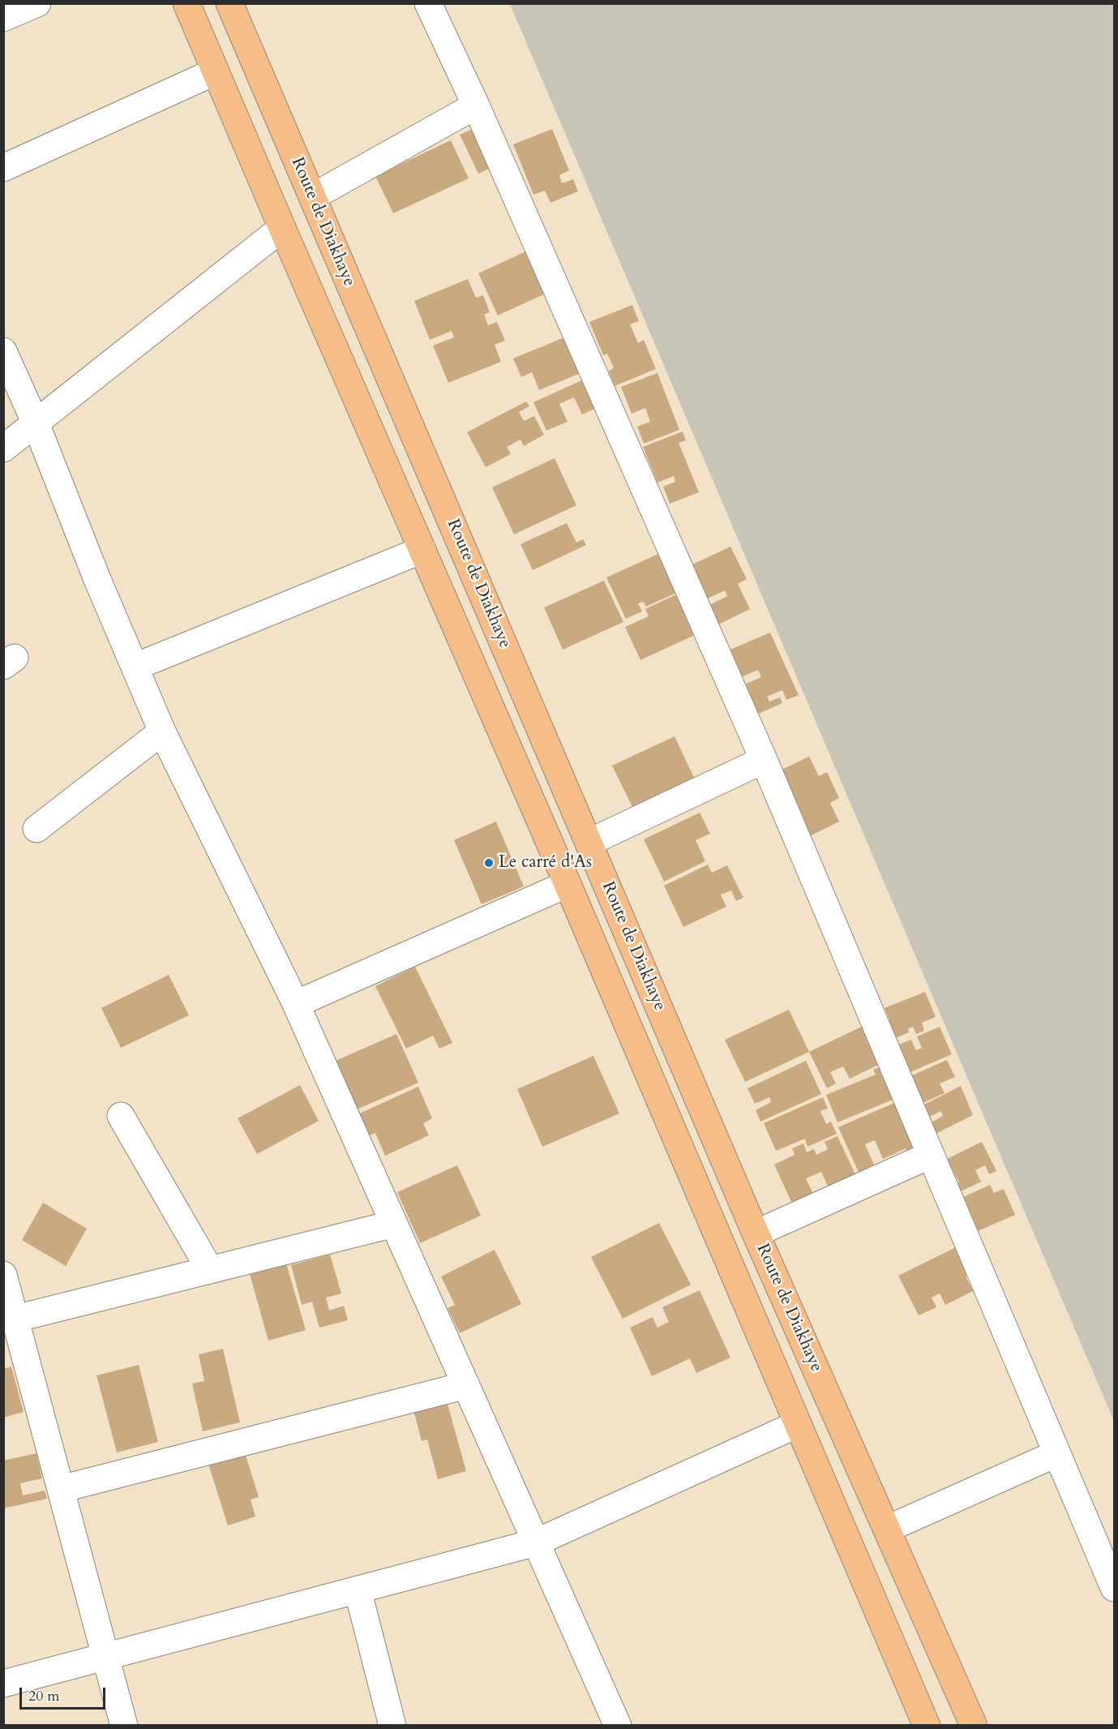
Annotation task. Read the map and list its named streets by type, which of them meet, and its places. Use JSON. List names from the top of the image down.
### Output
{
  "streets": {
    "main road": ["Route de Diakhaye"]
  },
  "places": ["Le carré d'As"],
  "scale_bar": "20 m"
}
